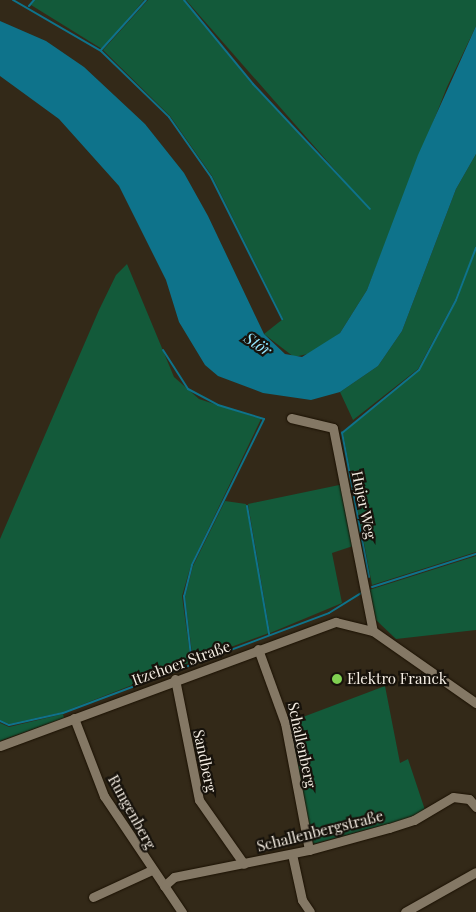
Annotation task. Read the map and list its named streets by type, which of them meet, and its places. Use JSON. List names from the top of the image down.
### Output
{
  "streets": {
    "street": [
      "Hujer Weg",
      "Itzehoer Straße",
      "Schallenberg",
      "Sandberg",
      "Rungenberg",
      "Schallenbergstraße"
    ]
  },
  "crossings": [
    ["Hujer Weg", "Itzehoer Straße"],
    ["Itzehoer Straße", "Schallenberg"],
    ["Itzehoer Straße", "Sandberg"],
    ["Itzehoer Straße", "Rungenberg"],
    ["Schallenberg", "Schallenbergstraße"],
    ["Sandberg", "Schallenbergstraße"],
    ["Rungenberg", "Schallenbergstraße"]
  ],
  "water": ["Stör"],
  "places": ["Elektro Franck"]
}
